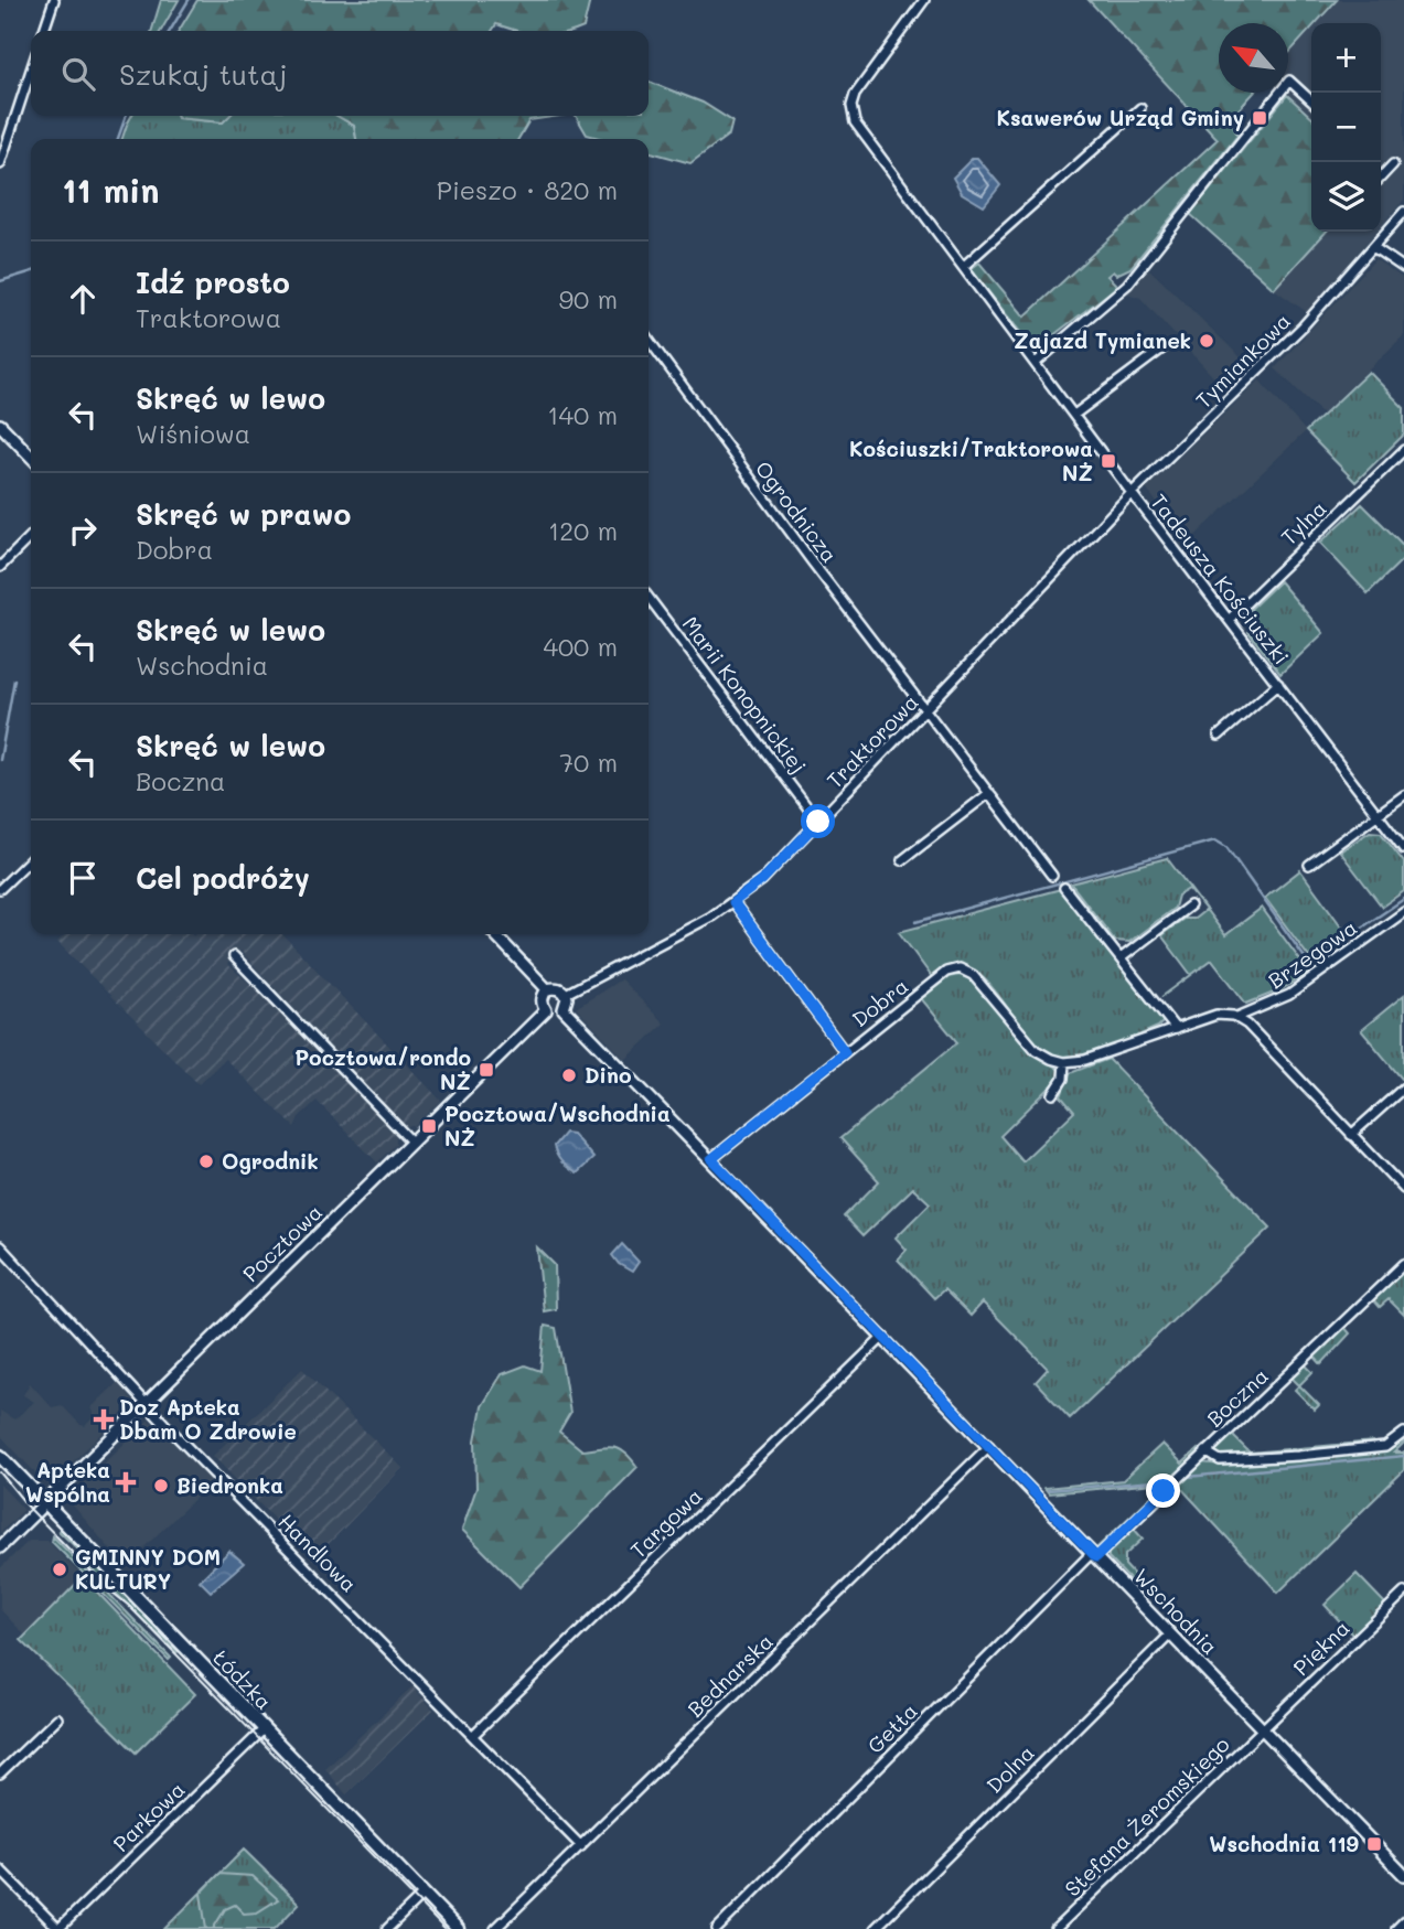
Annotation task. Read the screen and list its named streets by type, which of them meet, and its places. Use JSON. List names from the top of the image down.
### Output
{
  "streets": {
    "main road": ["Łódzka"],
    "street": [
      "Tymiankowa",
      "Ogrodnicza",
      "Tylna",
      "Tadeusza Kościuszki",
      "Marii Konopnickiej",
      "Traktorowa",
      "Brzegowa",
      "Dobra",
      "Pocztowa",
      "Boczna",
      "Targowa",
      "Handlowa",
      "Wschodnia",
      "Piękna",
      "Bednarska",
      "Getta",
      "Dolna",
      "Parkowa",
      "Stefana Żeromskiego"
    ]
  },
  "crossings": [
    ["Tymiankowa", "Tadeusza Kościuszki"],
    ["Tymiankowa", "Traktorowa"],
    ["Ogrodnicza", "Traktorowa"],
    ["Tylna", "Tadeusza Kościuszki"],
    ["Tadeusza Kościuszki", "Traktorowa"],
    ["Marii Konopnickiej", "Traktorowa"],
    ["Traktorowa", "Pocztowa"],
    ["Traktorowa", "Wschodnia"],
    ["Dobra", "Wschodnia"],
    ["Pocztowa", "Handlowa"],
    ["Pocztowa", "Wschodnia"],
    ["Pocztowa", "Łódzka"],
    ["Boczna", "Wschodnia"],
    ["Boczna", "Getta"],
    ["Targowa", "Handlowa"],
    ["Targowa", "Wschodnia"],
    ["Handlowa", "Bednarska"],
    ["Wschodnia", "Piękna"],
    ["Wschodnia", "Bednarska"],
    ["Wschodnia", "Getta"],
    ["Wschodnia", "Dolna"],
    ["Wschodnia", "Stefana Żeromskiego"],
    ["Piękna", "Stefana Żeromskiego"],
    ["Łódzka", "Parkowa"]
  ],
  "places": {
    "transit": [
      "Ksawerów Urząd Gminy",
      "Kościuszki/Traktorowa NŻ",
      "Pocztowa/rondo NŻ",
      "Pocztowa/Wschodnia NŻ",
      "Wschodnia 119"
    ],
    "other": [
      "Zajazd Tymianek",
      "Dino",
      "Ogrodnik",
      "Biedronka",
      "GMINNY DOM KULTURY"
    ],
    "health": ["Doz Apteka Dbam O Zdrowie", "Apteka Wspólna"]
  },
  "north": "top left",
  "page": {
    "map_buttons": ["+", "−"],
    "search": "Szukaj tutaj",
    "heading": ["11 min", "Pieszo · 820 m"],
    "list": [
      ["Idź prosto", "Traktorowa", "90 m"],
      ["Skręć w lewo", "Wiśniowa", "140 m"],
      ["Skręć w prawo", "Dobra", "120 m"],
      ["Skręć w lewo", "Wschodnia", "400 m"],
      ["Skręć w lewo", "Boczna", "70 m"],
      "Cel podróży"
    ]
  }
}
